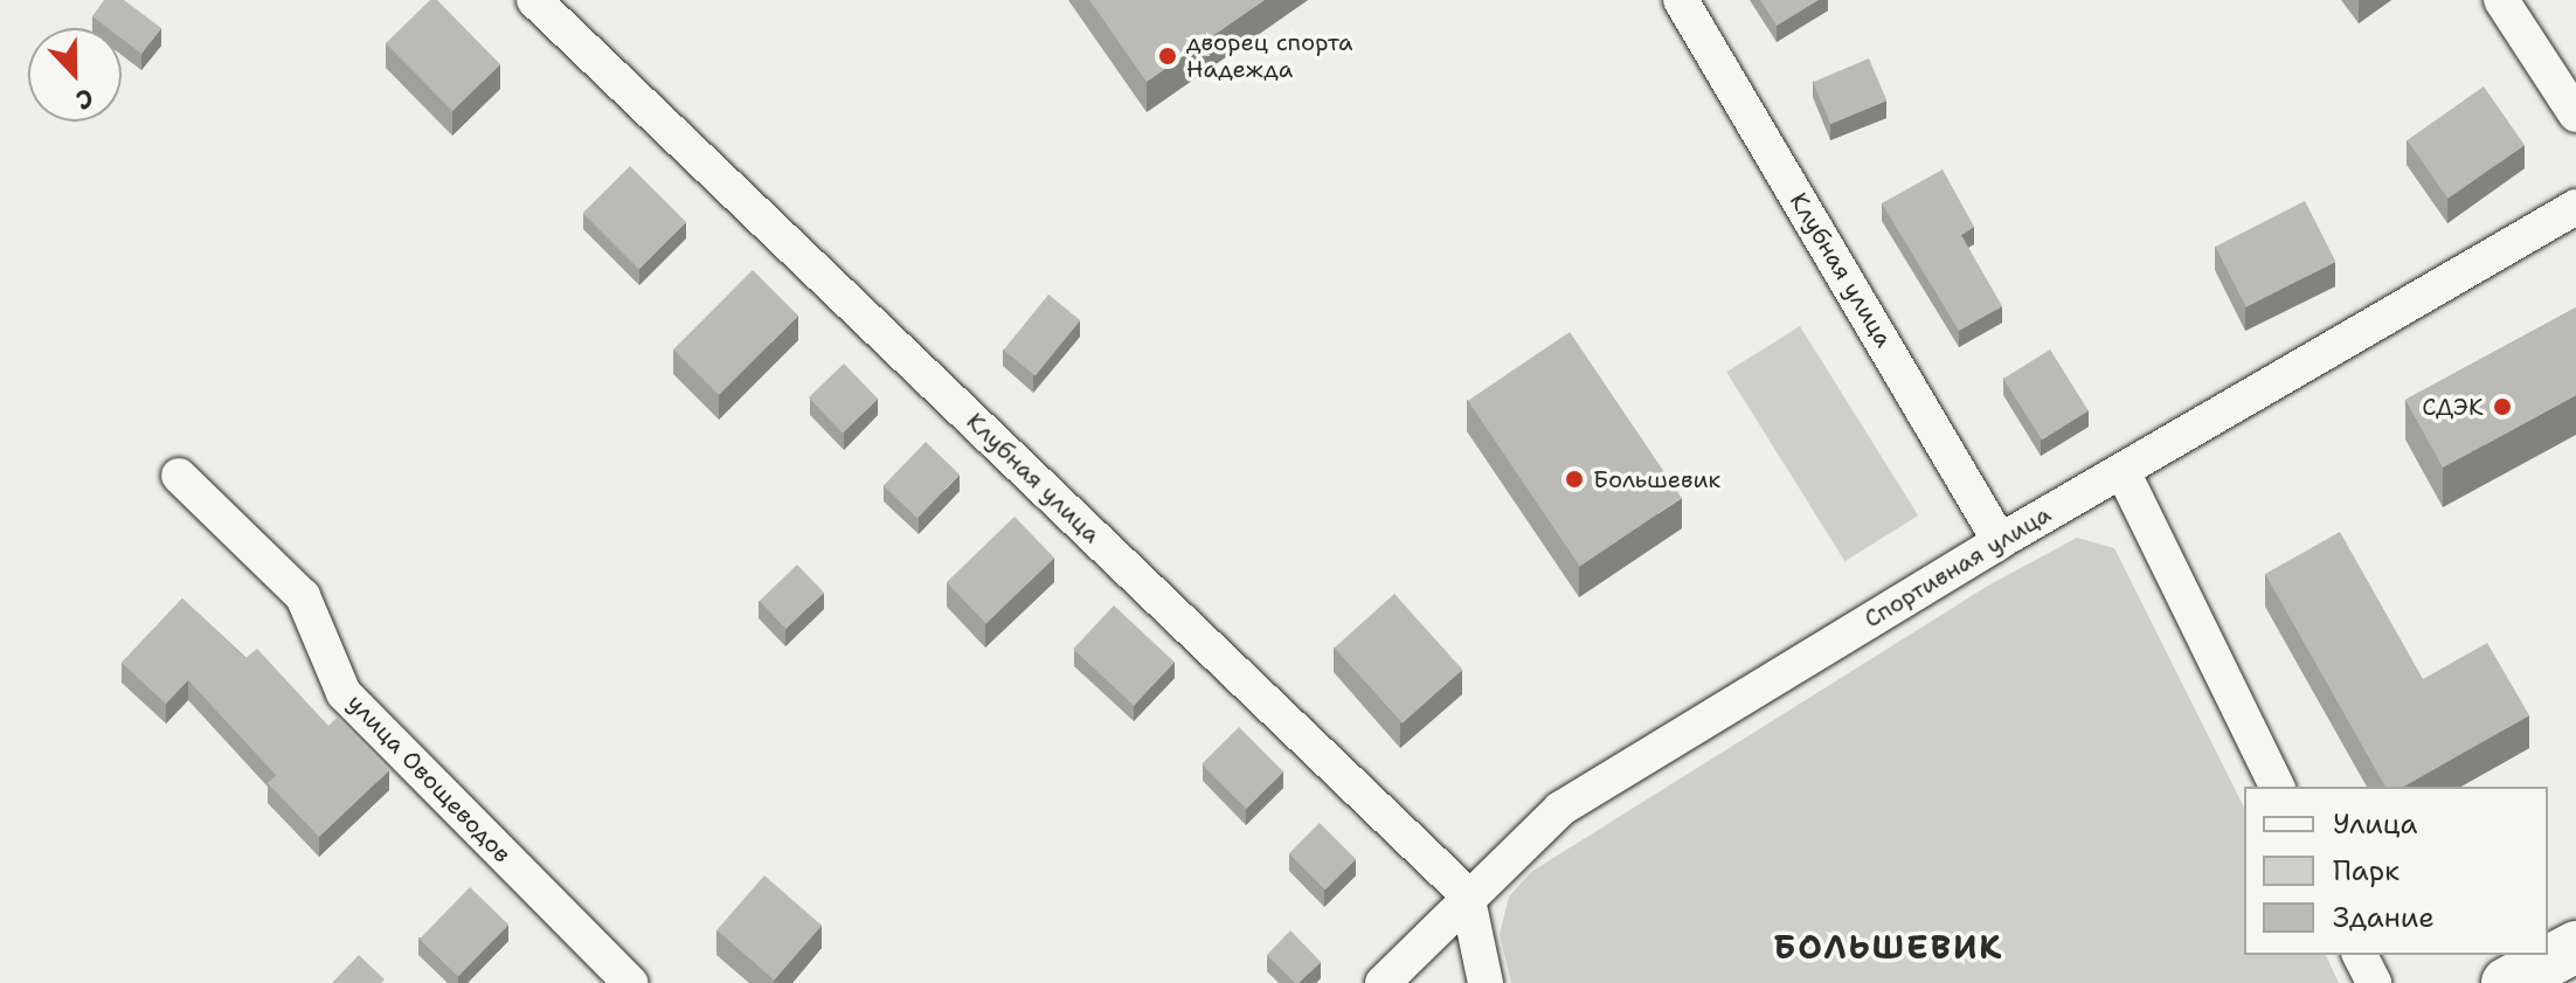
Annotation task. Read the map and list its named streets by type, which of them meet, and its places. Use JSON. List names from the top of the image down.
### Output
{
  "streets": {
    "street": ["Клубная улица", "Спортивная улица", "улица Овощеводов"]
  },
  "crossings": [
    ["Клубная улица", "Спортивная улица"]
  ],
  "districts": ["БОЛЬШЕВИК"],
  "places": ["дворец спорта Надежда", "СДЭК", "Большевик"],
  "legend": ["Улица", "Парк", "Здание"],
  "north": "bottom"
}
